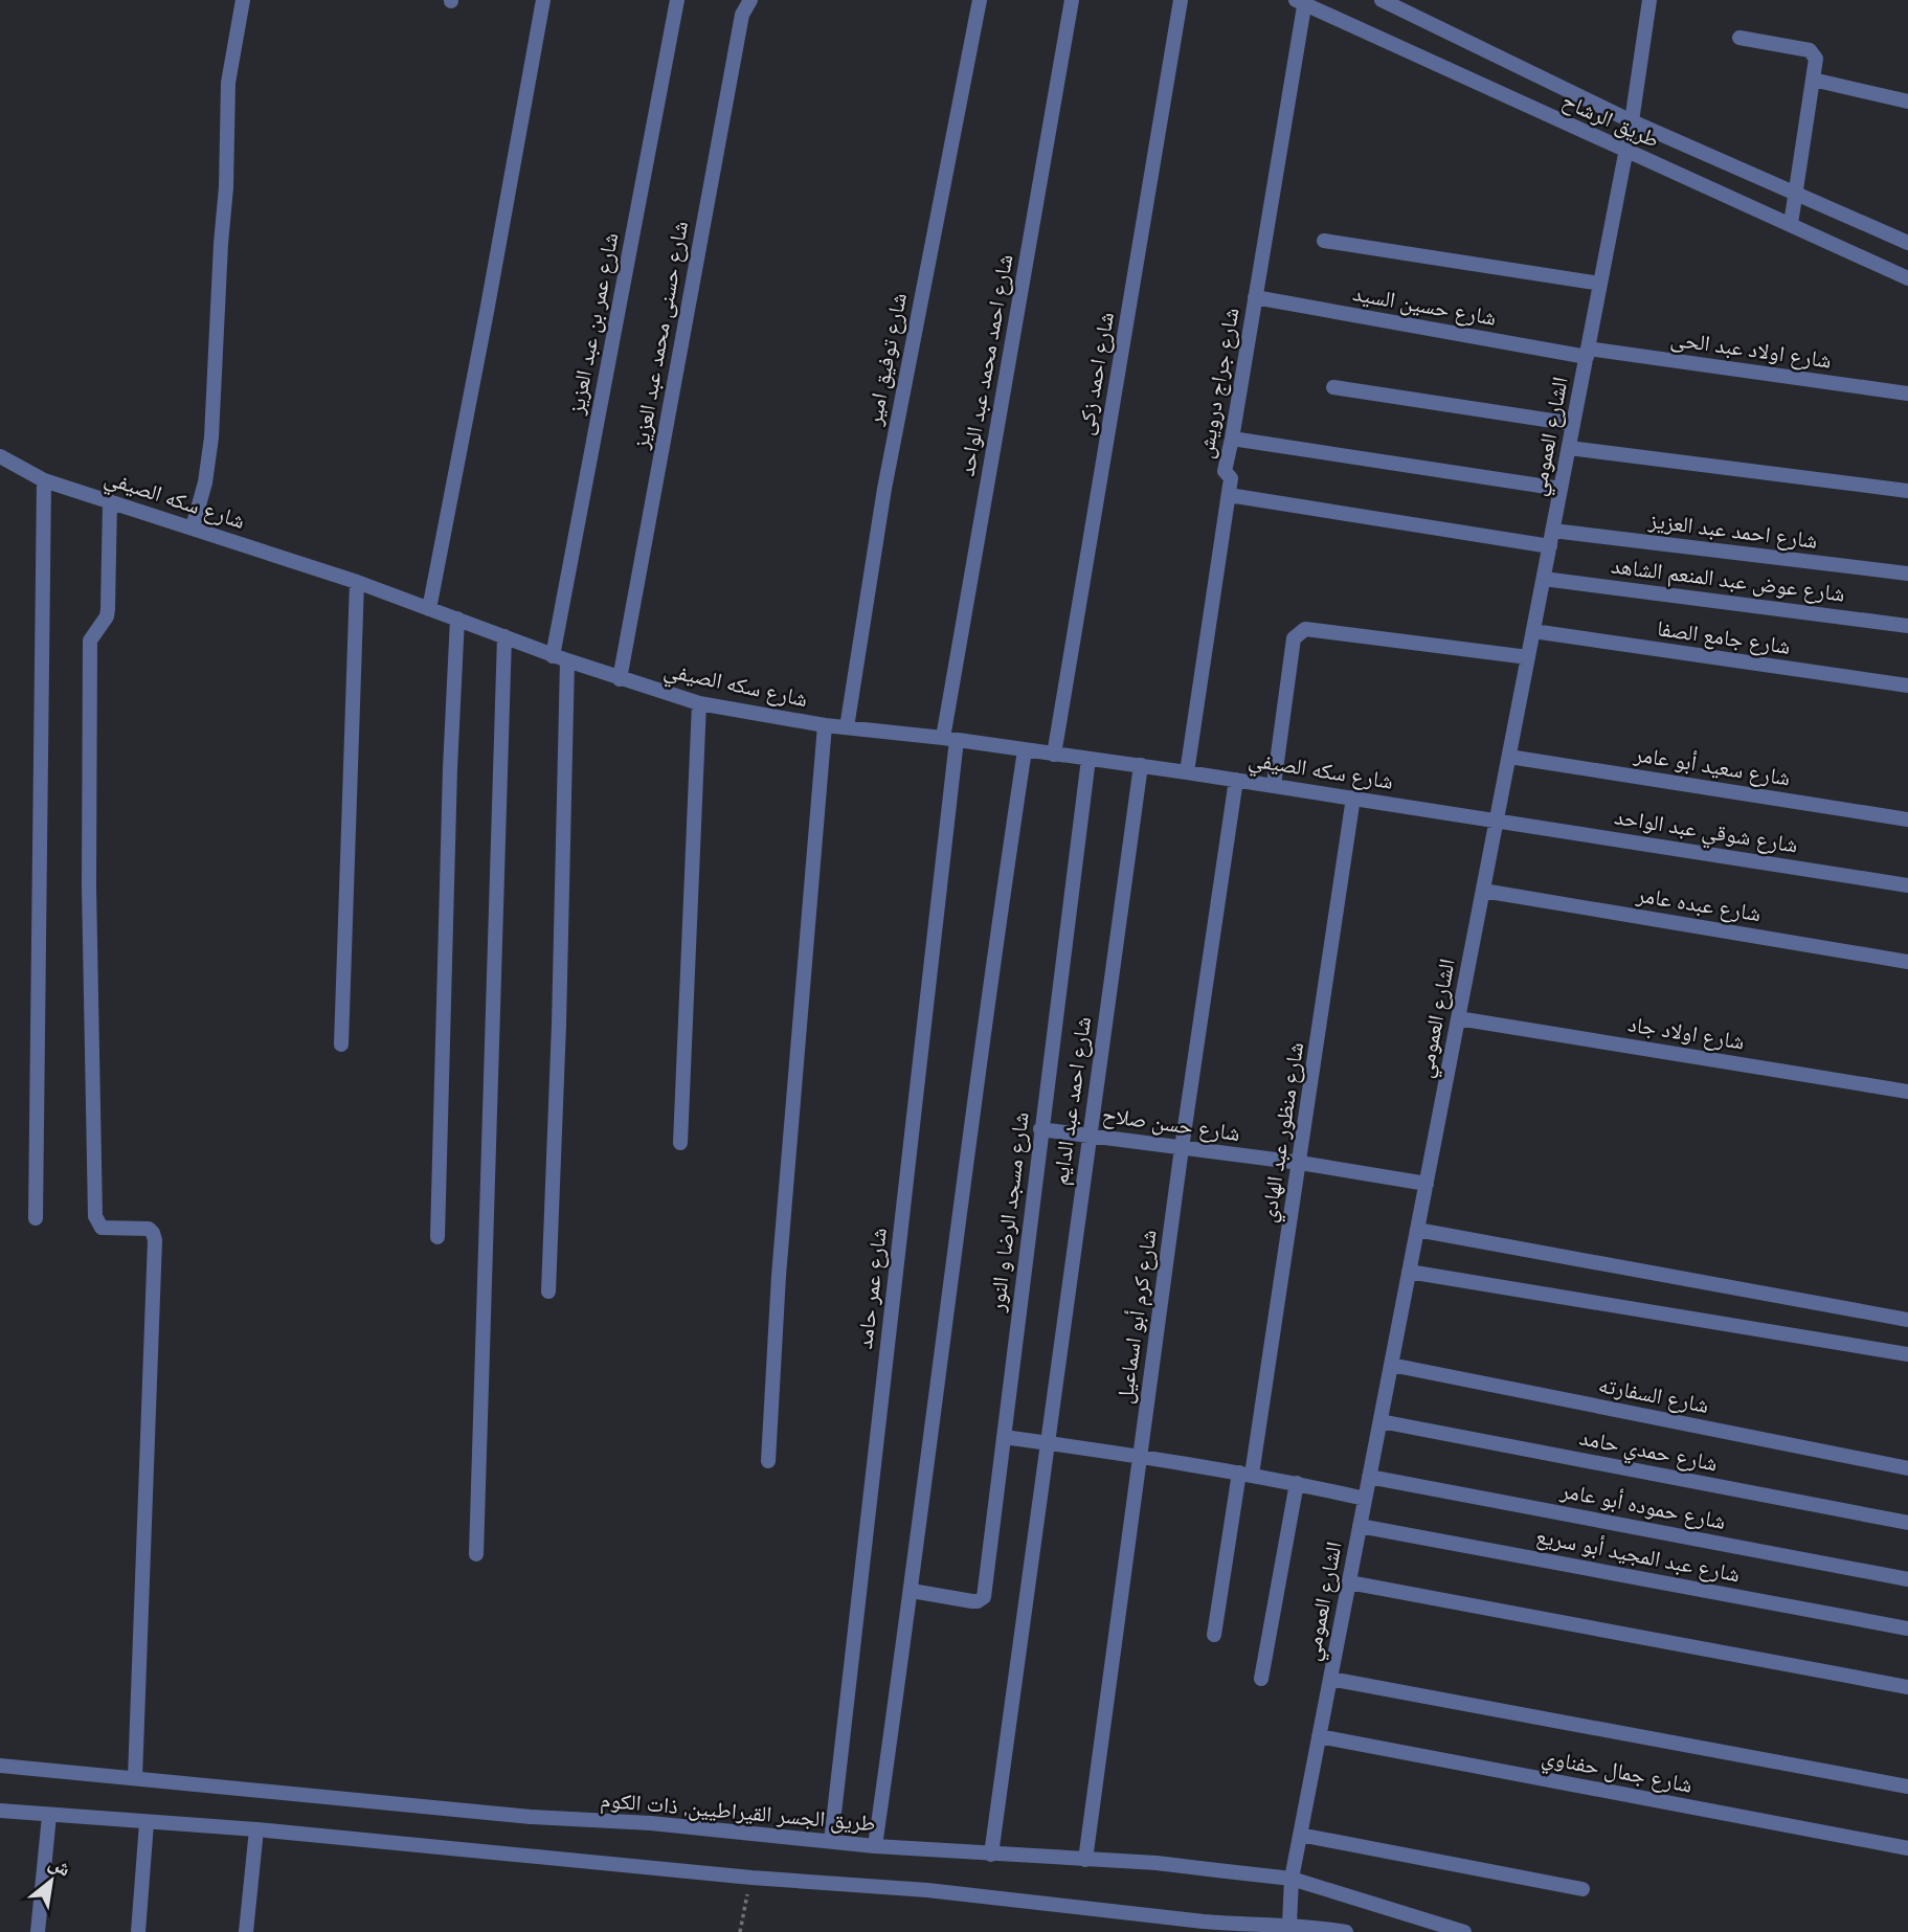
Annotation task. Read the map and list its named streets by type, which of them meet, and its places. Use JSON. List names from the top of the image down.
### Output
{
  "streets": {
    "street": [
      "طريق الرشاح",
      "شارع حسين السيد",
      "شارع عمر بن عبد العزيز",
      "شارع حسنى محمد عبد العزيز",
      "شارع اولاد عبد الحى",
      "شارع توفيق امير",
      "شارع احمد محمد عبد الواحد",
      "شارع احمد زكى",
      "شارع جراج درويش",
      "الشارع العمومي",
      "شارع سكه الصيفي",
      "شارع احمد عبد العزيز",
      "شارع عوض عبد المنعم الشاهد",
      "شارع جامع الصفا",
      "شارع سعيد أبو عامر",
      "شارع شوقي عبد الواحد",
      "شارع عبده عامر",
      "شارع اولاد جاد",
      "شارع احمد عبد الدايم",
      "شارع حسن صلاح",
      "شارع منظور عبد الهادي",
      "شارع مسجد الرضا و النور",
      "شارع عمر حامد",
      "شارع كرم أبو اسماعيل",
      "شارع السفارته",
      "شارع حمدي حامد",
      "شارع حموده أبو عامر",
      "شارع عبد المجيد أبو سريع",
      "شارع جمال حفناوي",
      "طريق الجسر القيراطيين, ذات الكوم"
    ]
  },
  "crossings": [
    ["طريق الرشاح", "شارع جراج درويش"],
    ["طريق الرشاح", "الشارع العمومي"],
    ["شارع حسين السيد", "شارع اولاد عبد الحى"],
    ["شارع حسين السيد", "شارع جراج درويش"],
    ["شارع حسين السيد", "الشارع العمومي"],
    ["شارع عمر بن عبد العزيز", "شارع سكه الصيفي"],
    ["شارع حسنى محمد عبد العزيز", "شارع سكه الصيفي"],
    ["شارع اولاد عبد الحى", "الشارع العمومي"],
    ["شارع توفيق امير", "شارع سكه الصيفي"],
    ["شارع احمد محمد عبد الواحد", "شارع سكه الصيفي"],
    ["شارع احمد محمد عبد الواحد", "شارع عمر حامد"],
    ["شارع احمد زكى", "شارع سكه الصيفي"],
    ["شارع جراج درويش", "شارع سكه الصيفي"],
    ["الشارع العمومي", "شارع سكه الصيفي"],
    ["الشارع العمومي", "شارع احمد عبد العزيز"],
    ["الشارع العمومي", "شارع عوض عبد المنعم الشاهد"],
    ["الشارع العمومي", "شارع جامع الصفا"],
    ["الشارع العمومي", "شارع سعيد أبو عامر"],
    ["الشارع العمومي", "شارع شوقي عبد الواحد"],
    ["الشارع العمومي", "شارع عبده عامر"],
    ["الشارع العمومي", "شارع اولاد جاد"],
    ["الشارع العمومي", "شارع حسن صلاح"],
    ["الشارع العمومي", "شارع السفارته"],
    ["الشارع العمومي", "شارع حمدي حامد"],
    ["الشارع العمومي", "شارع حموده أبو عامر"],
    ["الشارع العمومي", "شارع عبد المجيد أبو سريع"],
    ["الشارع العمومي", "شارع جمال حفناوي"],
    ["الشارع العمومي", "طريق الجسر القيراطيين, ذات الكوم"],
    ["شارع سكه الصيفي", "شارع شوقي عبد الواحد"],
    ["شارع سكه الصيفي", "شارع احمد عبد الدايم"],
    ["شارع سكه الصيفي", "شارع منظور عبد الهادي"],
    ["شارع سكه الصيفي", "شارع مسجد الرضا و النور"],
    ["شارع سكه الصيفي", "شارع عمر حامد"],
    ["شارع سكه الصيفي", "شارع كرم أبو اسماعيل"],
    ["شارع احمد عبد الدايم", "شارع حسن صلاح"],
    ["شارع احمد عبد الدايم", "طريق الجسر القيراطيين, ذات الكوم"],
    ["شارع حسن صلاح", "شارع منظور عبد الهادي"],
    ["شارع حسن صلاح", "شارع مسجد الرضا و النور"],
    ["شارع حسن صلاح", "شارع كرم أبو اسماعيل"],
    ["شارع عمر حامد", "طريق الجسر القيراطيين, ذات الكوم"],
    ["شارع كرم أبو اسماعيل", "طريق الجسر القيراطيين, ذات الكوم"]
  ],
  "north": "top right"
}
